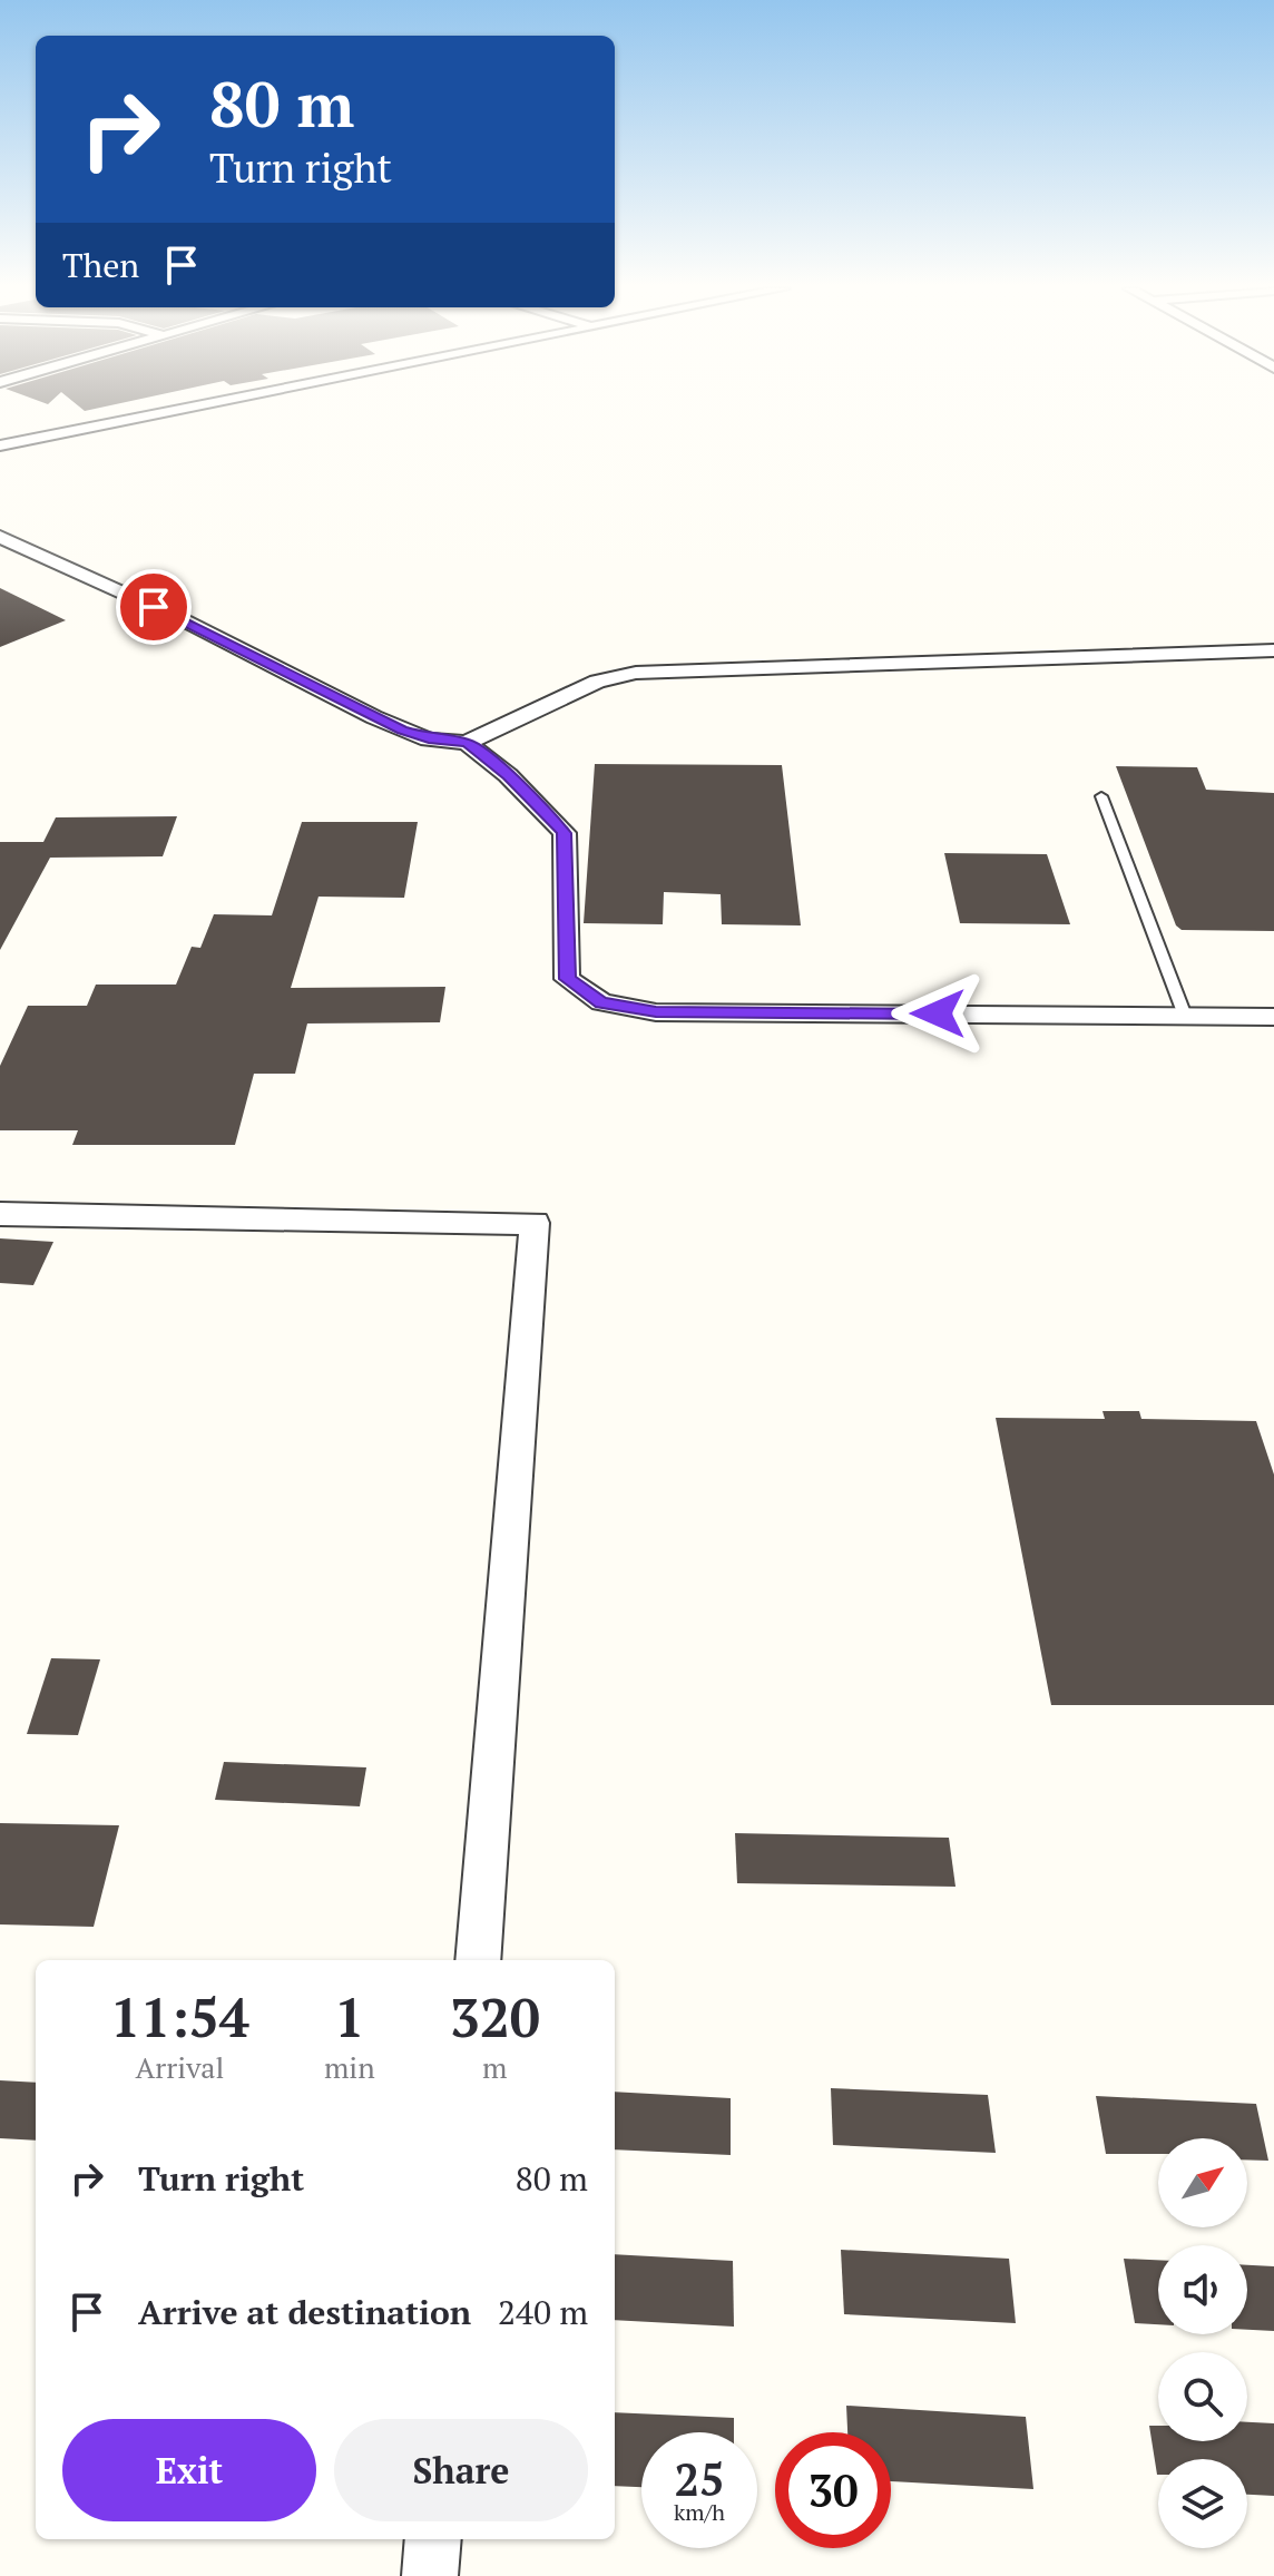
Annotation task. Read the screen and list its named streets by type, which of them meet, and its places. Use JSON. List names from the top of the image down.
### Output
{
  "north": "top right",
  "page": {
    "turn": ["80 m", "Turn right"],
    "then": "Then",
    "eta": [
      "11:54",
      "Arrival",
      "1",
      "min",
      "320",
      "m"
    ],
    "list": [
      {
        "name": "Turn right",
        "value": "80 m"
      },
      {
        "name": "Arrive at destination",
        "value": "240 m"
      }
    ],
    "buttons": ["Exit", "Share"],
    "speed": "25 km/h",
    "limit": "30"
  }
}
